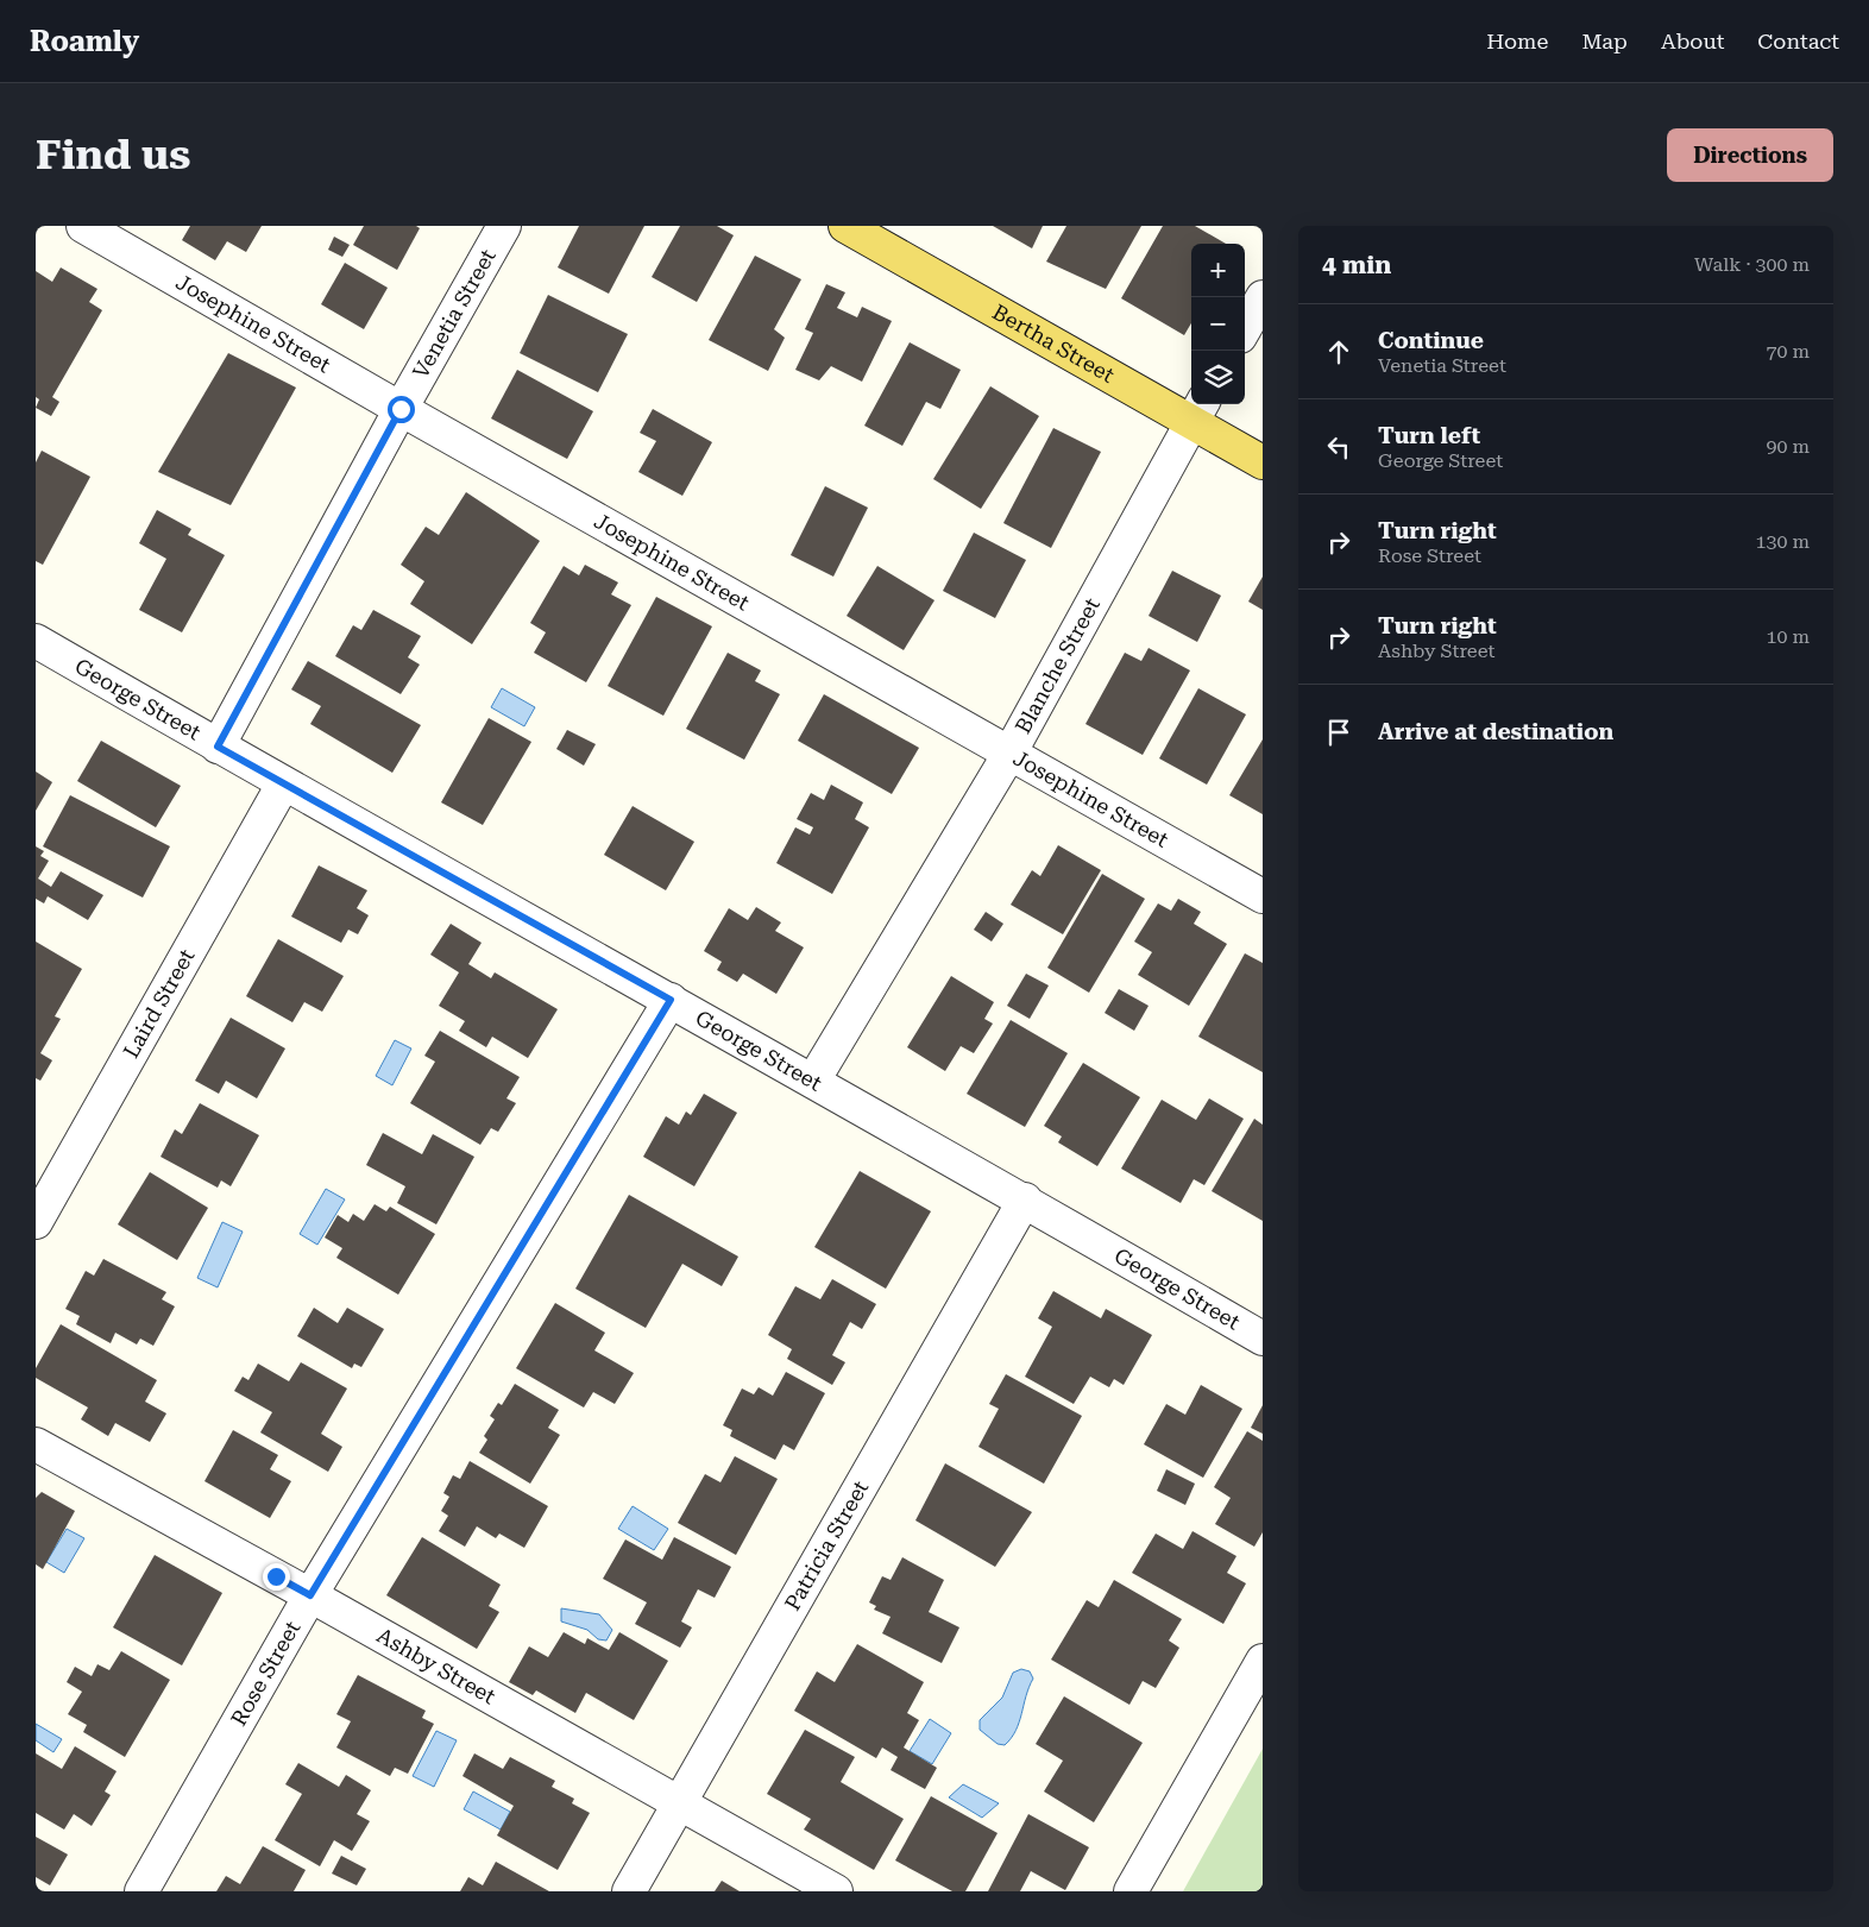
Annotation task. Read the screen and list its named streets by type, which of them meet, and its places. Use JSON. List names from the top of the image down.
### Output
{
  "streets": {
    "main road": ["Bertha Street"],
    "street": [
      "Venetia Street",
      "Josephine Street",
      "Blanche Street",
      "George Street",
      "Laird Street",
      "Patricia Street",
      "Ashby Street",
      "Rose Street"
    ]
  },
  "crossings": [
    ["Venetia Street", "Josephine Street"],
    ["Venetia Street", "George Street"],
    ["Josephine Street", "Blanche Street"],
    ["Bertha Street", "Blanche Street"],
    ["Blanche Street", "George Street"],
    ["George Street", "Laird Street"],
    ["George Street", "Patricia Street"],
    ["George Street", "Rose Street"],
    ["Patricia Street", "Ashby Street"],
    ["Ashby Street", "Rose Street"]
  ],
  "page": {
    "header": "Roamly",
    "nav": [
      "Home",
      "Map",
      "About",
      "Contact"
    ],
    "buttons": "Directions",
    "title": "Find us",
    "heading": ["4 min", "Walk · 300 m"],
    "map_buttons": ["+", "−"],
    "list": [
      ["Continue", "Venetia Street", "70 m"],
      ["Turn left", "George Street", "90 m"],
      ["Turn right", "Rose Street", "130 m"],
      ["Turn right", "Ashby Street", "10 m"],
      "Arrive at destination"
    ]
  }
}
